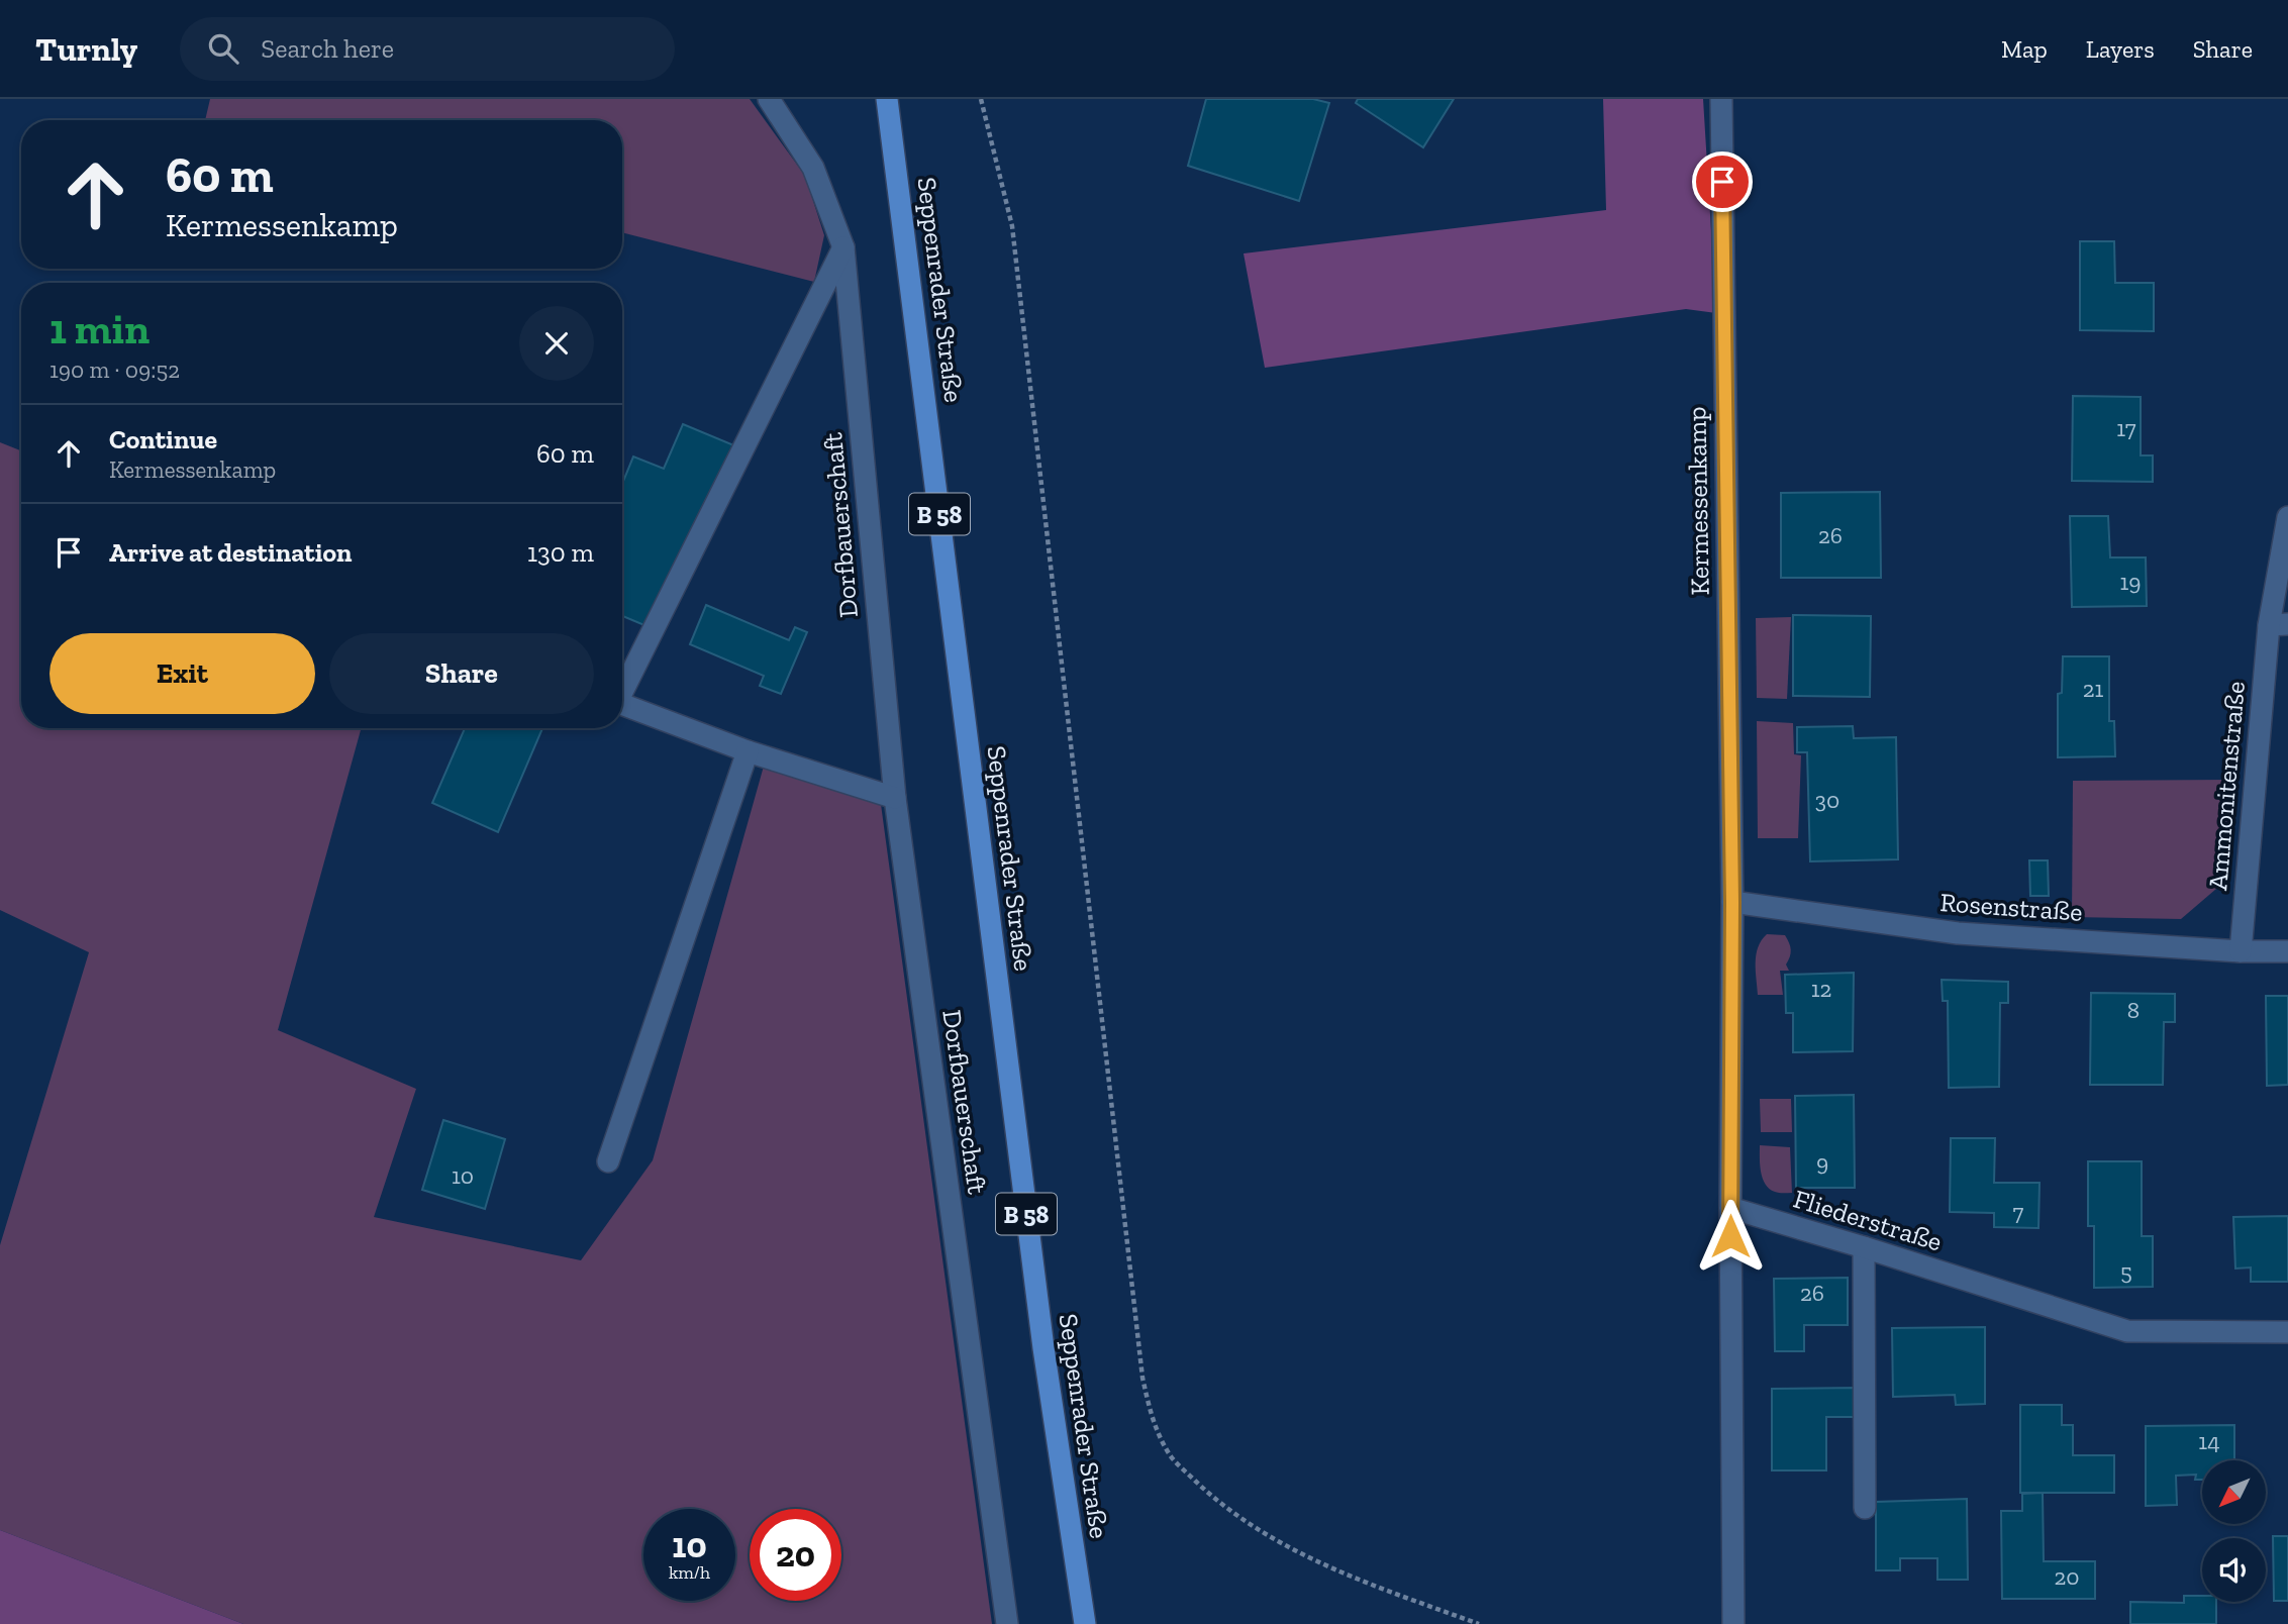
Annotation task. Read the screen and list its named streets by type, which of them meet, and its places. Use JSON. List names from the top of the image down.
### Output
{
  "streets": {
    "main road": ["Seppenrader Straße", "B 58"],
    "street": [
      "Kermessenkamp",
      "Dorfbauerschaft",
      "Ammonitenstraße",
      "Rosenstraße",
      "Fliederstraße"
    ]
  },
  "crossings": [
    ["Kermessenkamp", "Rosenstraße"],
    ["Ammonitenstraße", "Rosenstraße"]
  ],
  "house_numbers": [
    "17",
    "26",
    "19",
    "21",
    "30",
    "12",
    "8",
    "9",
    "10",
    "7",
    "5",
    "26",
    "14",
    "20"
  ],
  "north": "bottom left",
  "page": {
    "header": "Turnly",
    "search": "Search here",
    "nav": ["Map", "Layers", "Share"],
    "turn": ["60 m", "Kermessenkamp"],
    "heading": ["1 min", "190 m · 09:52"],
    "list": [
      {
        "name": "Continue",
        "note": "Kermessenkamp",
        "value": "60 m"
      },
      {
        "name": "Arrive at destination",
        "value": "130 m"
      }
    ],
    "buttons": ["Exit", "Share"],
    "speed": "10 km/h",
    "limit": "20"
  }
}
